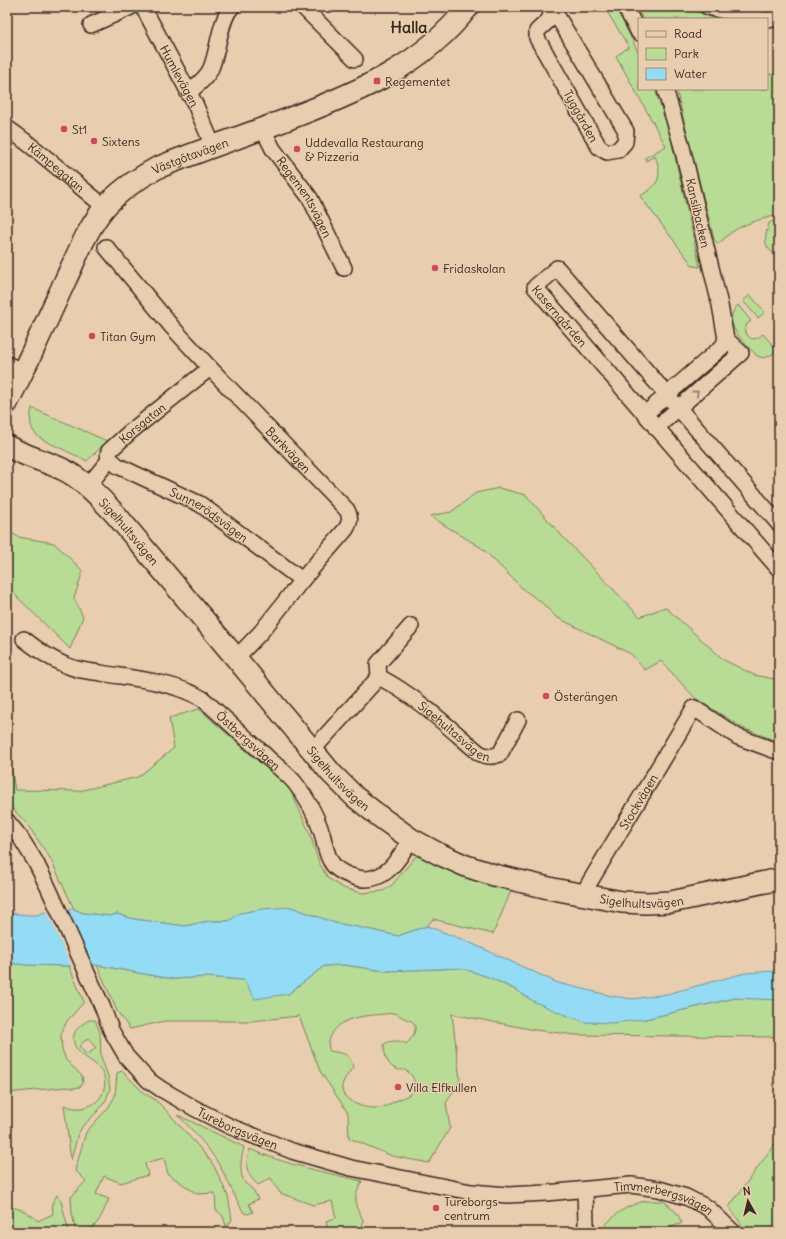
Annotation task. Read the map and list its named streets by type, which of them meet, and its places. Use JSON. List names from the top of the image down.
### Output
{
  "streets": {
    "street": [
      "Humlevägen",
      "Tyggården",
      "Västgötavägen",
      "Kämpegatan",
      "Regementsvägen",
      "Kanslibacken",
      "Kaserngården",
      "Korsgatan",
      "Barkvägen",
      "Sunnerödsvägen",
      "Sigelhultsvägen",
      "Sigehultasvägen",
      "Östbergsvägen",
      "Stockvägen",
      "Tureborgsvägen",
      "Timmerbergsvägen"
    ]
  },
  "crossings": [
    ["Humlevägen", "Västgötavägen"],
    ["Västgötavägen", "Kämpegatan"],
    ["Västgötavägen", "Regementsvägen"],
    ["Korsgatan", "Barkvägen"],
    ["Korsgatan", "Sunnerödsvägen"],
    ["Korsgatan", "Sigelhultsvägen"],
    ["Barkvägen", "Sunnerödsvägen"],
    ["Barkvägen", "Sigelhultsvägen"],
    ["Sigelhultsvägen", "Östbergsvägen"],
    ["Sigelhultsvägen", "Stockvägen"],
    ["Tureborgsvägen", "Timmerbergsvägen"]
  ],
  "districts": ["Halla"],
  "places": {
    "transit": ["Regementet"],
    "other": [
      "St1",
      "Sixtens",
      "Uddevalla Restaurang & Pizzeria",
      "Fridaskolan",
      "Titan Gym",
      "Österängen",
      "Villa Elfkullen",
      "Tureborgs centrum"
    ]
  },
  "legend": ["Road", "Park", "Water"],
  "north": "top"
}
